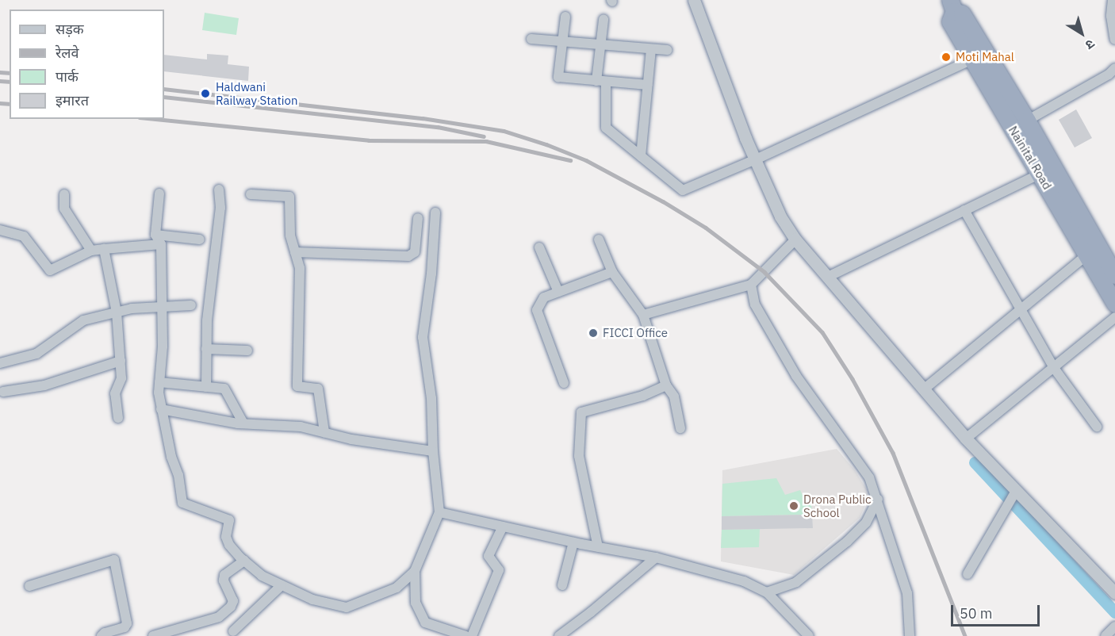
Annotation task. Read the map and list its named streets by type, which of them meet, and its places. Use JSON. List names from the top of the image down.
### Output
{
  "streets": {
    "highway": ["Nainital Road"]
  },
  "places": [
    "Moti Mahal",
    "Haldwani Railway Station",
    "FICCI Office",
    "Drona Public School"
  ],
  "legend": [
    "सड़क",
    "रेलवे",
    "पार्क",
    "इमारत"
  ],
  "scale_bar": "50 m",
  "north": "bottom right"
}
